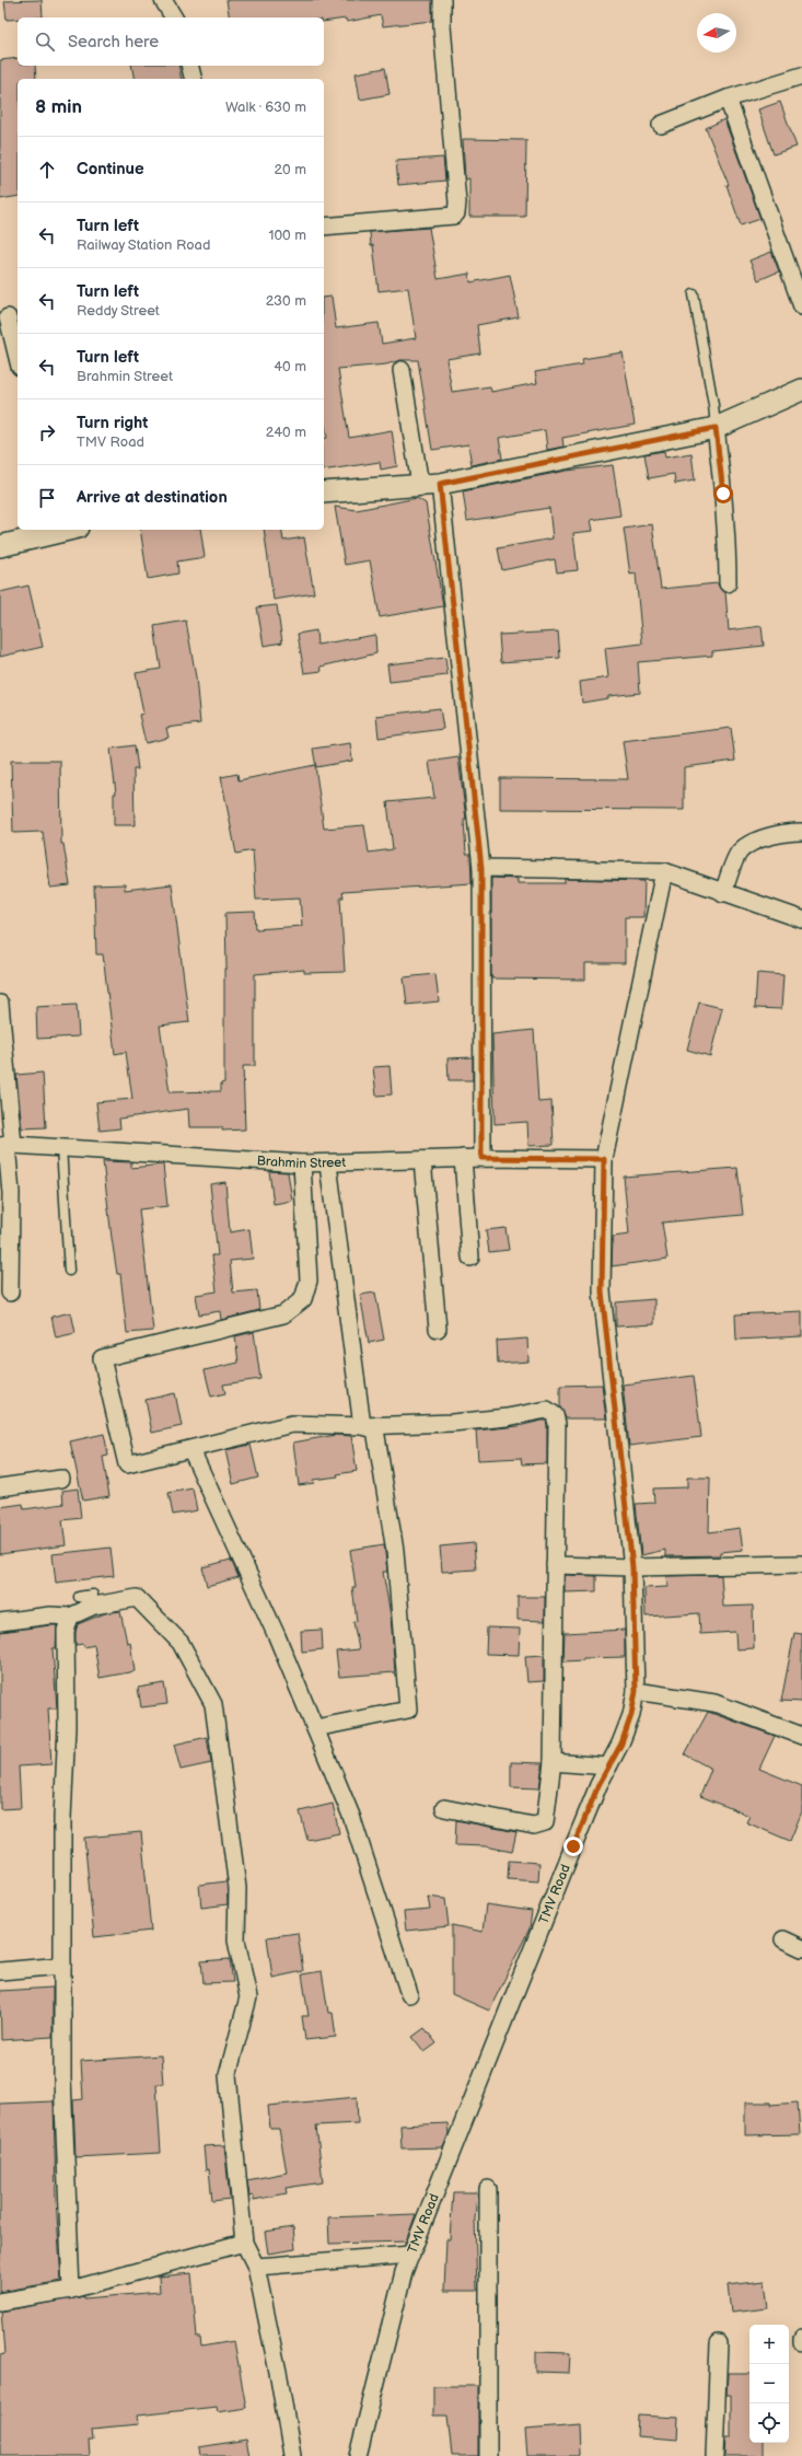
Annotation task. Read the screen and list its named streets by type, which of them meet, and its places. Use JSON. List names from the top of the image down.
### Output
{
  "streets": {
    "street": ["Brahmin Street", "TMV Road"]
  },
  "crossings": [
    ["Brahmin Street", "TMV Road"]
  ],
  "north": "left",
  "page": {
    "search": "Search here",
    "heading": ["8 min", "Walk · 630 m"],
    "list": [
      ["Continue", "20 m"],
      ["Turn left", "Railway Station Road", "100 m"],
      ["Turn left", "Reddy Street", "230 m"],
      ["Turn left", "Brahmin Street", "40 m"],
      ["Turn right", "TMV Road", "240 m"],
      "Arrive at destination"
    ],
    "map_buttons": ["+", "−"]
  }
}
